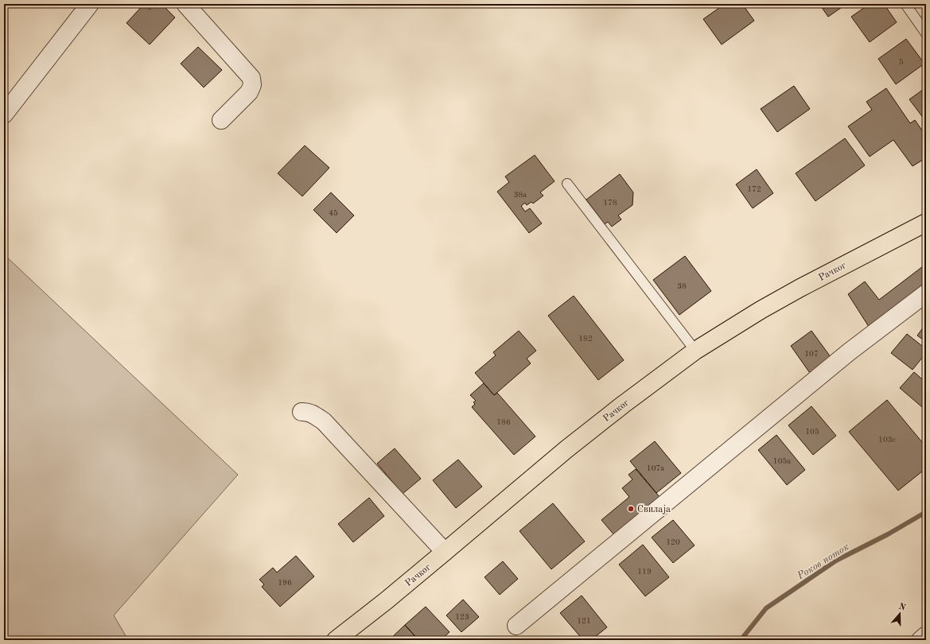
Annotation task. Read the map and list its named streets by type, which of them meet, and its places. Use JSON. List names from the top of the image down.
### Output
{
  "streets": {
    "main road": ["Рачког"]
  },
  "water": ["Роков поток"],
  "places": ["Свилаја"],
  "house_numbers": [
    "5",
    "172",
    "38a",
    "178",
    "45",
    "38",
    "182",
    "107",
    "186",
    "105",
    "103c",
    "105a",
    "107a",
    "120",
    "119",
    "196",
    "123",
    "121"
  ],
  "north": "top"
}
